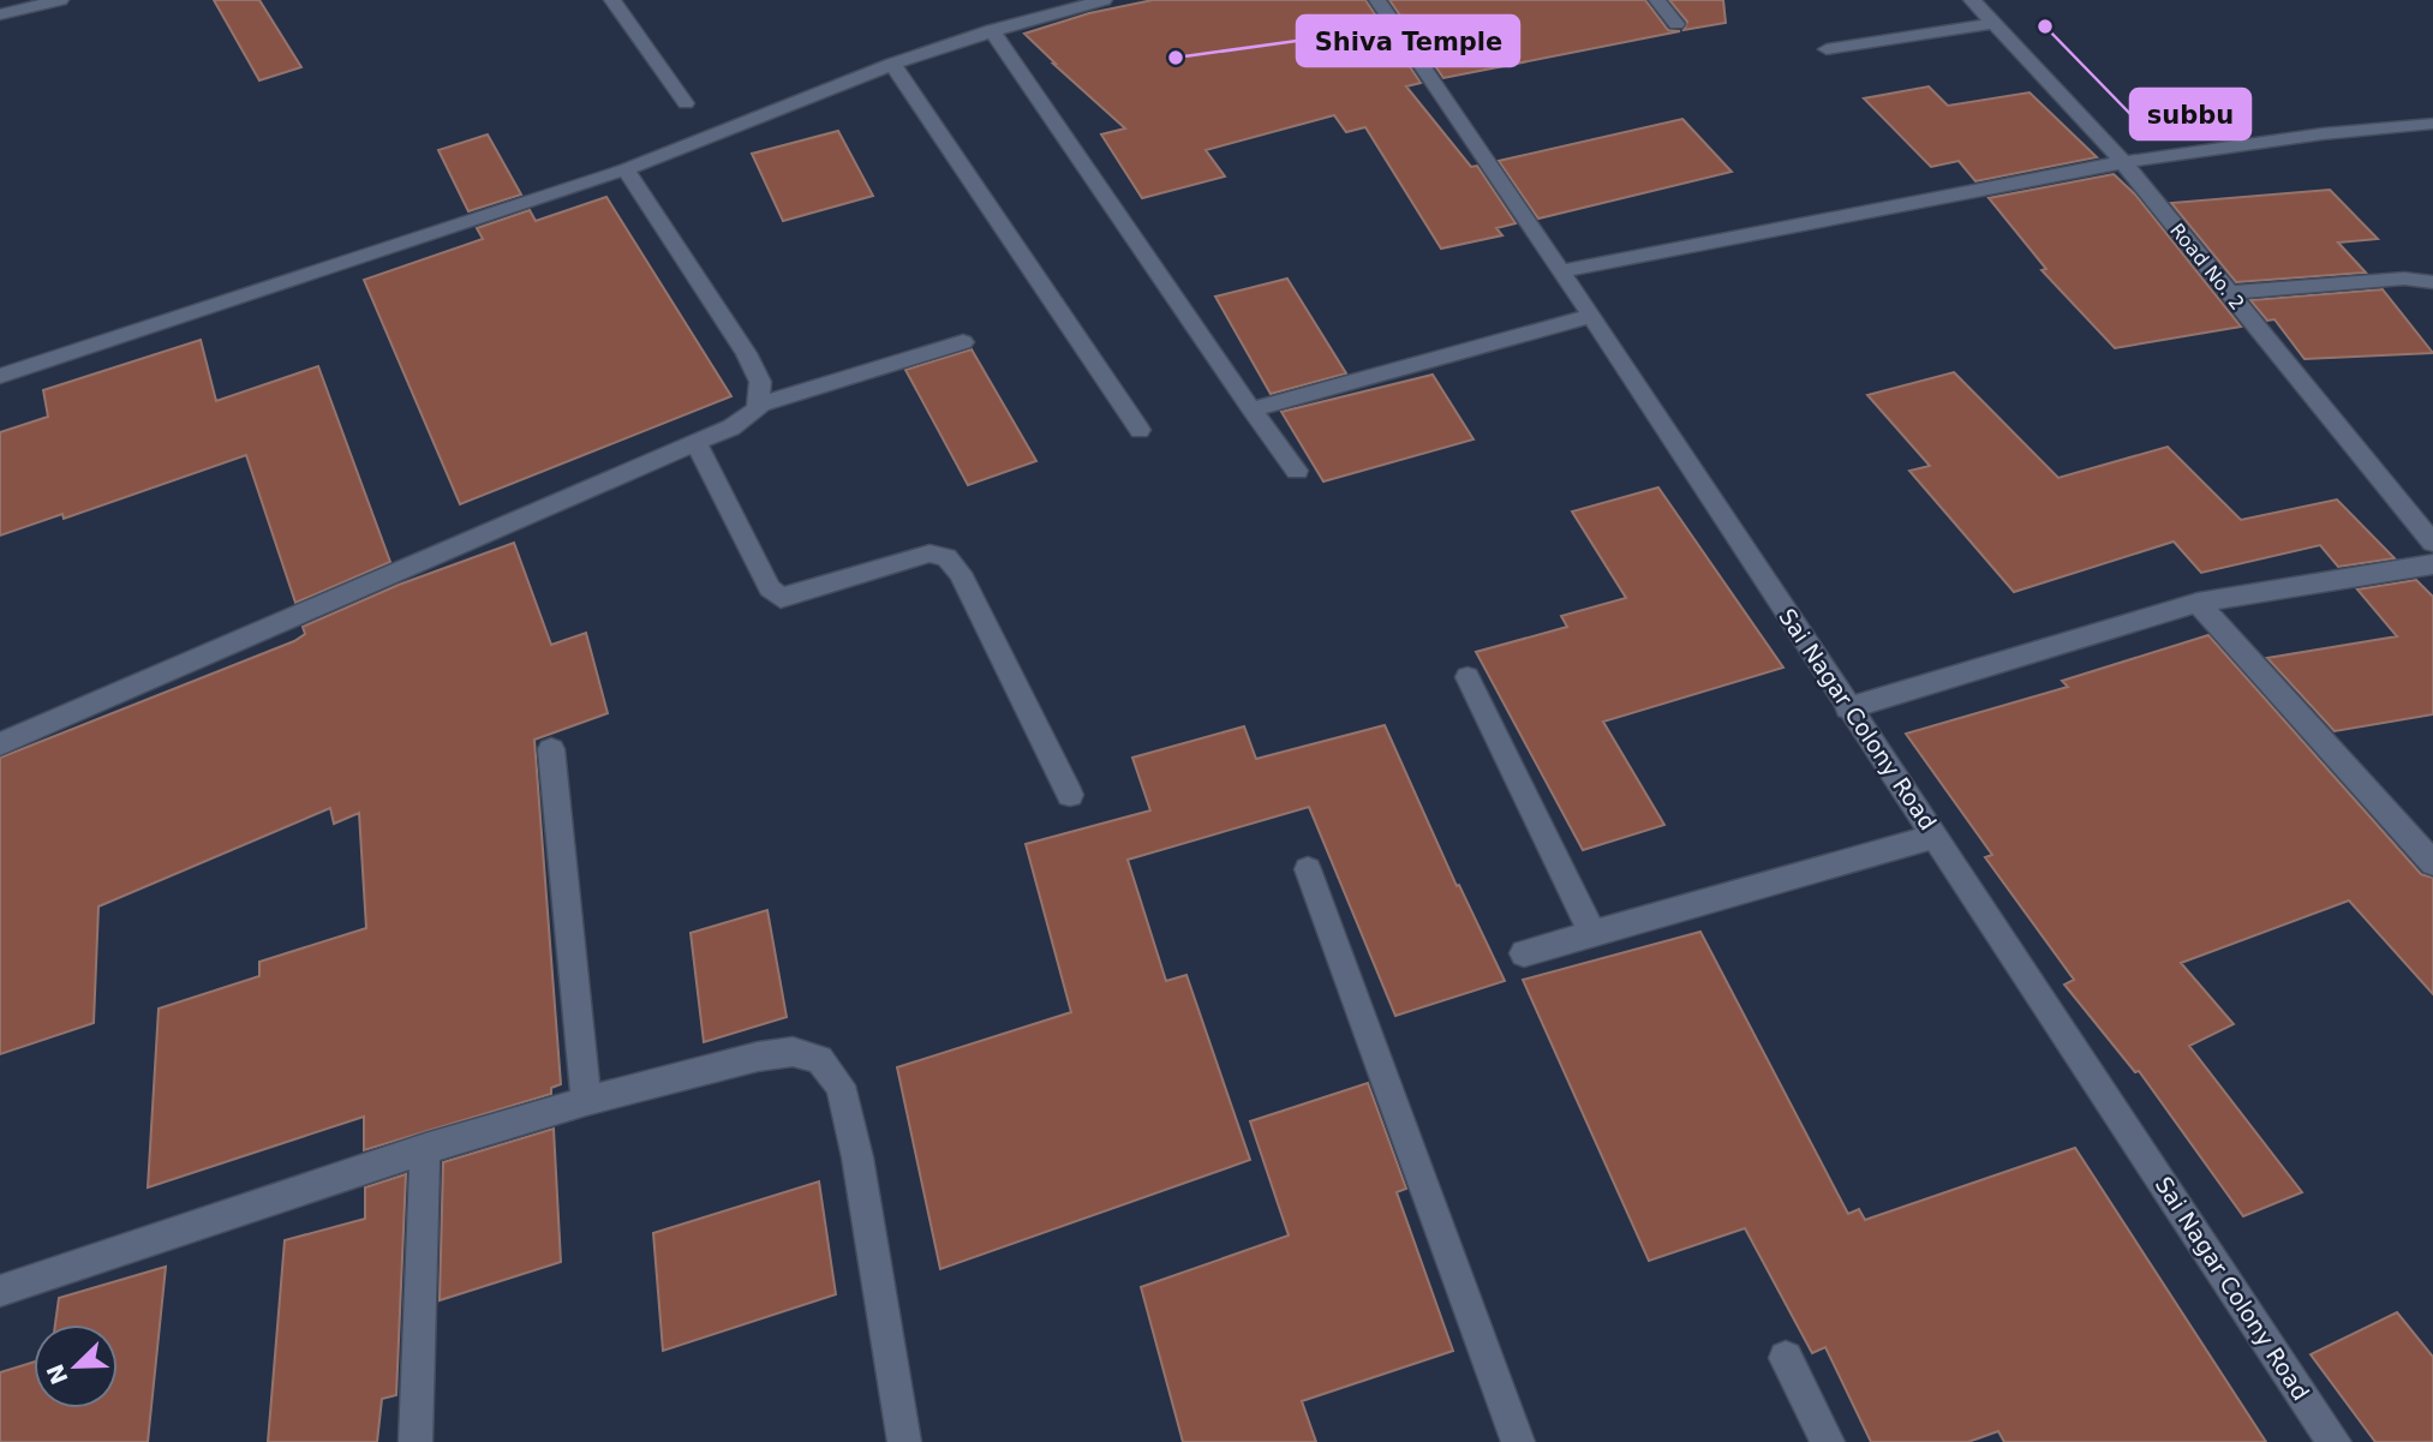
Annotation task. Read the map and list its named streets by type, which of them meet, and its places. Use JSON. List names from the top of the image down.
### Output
{
  "streets": {
    "street": ["Road No. 2", "Sai Nagar Colony Road"]
  },
  "places": ["subbu", "Shiva Temple"],
  "north": "bottom left"
}
